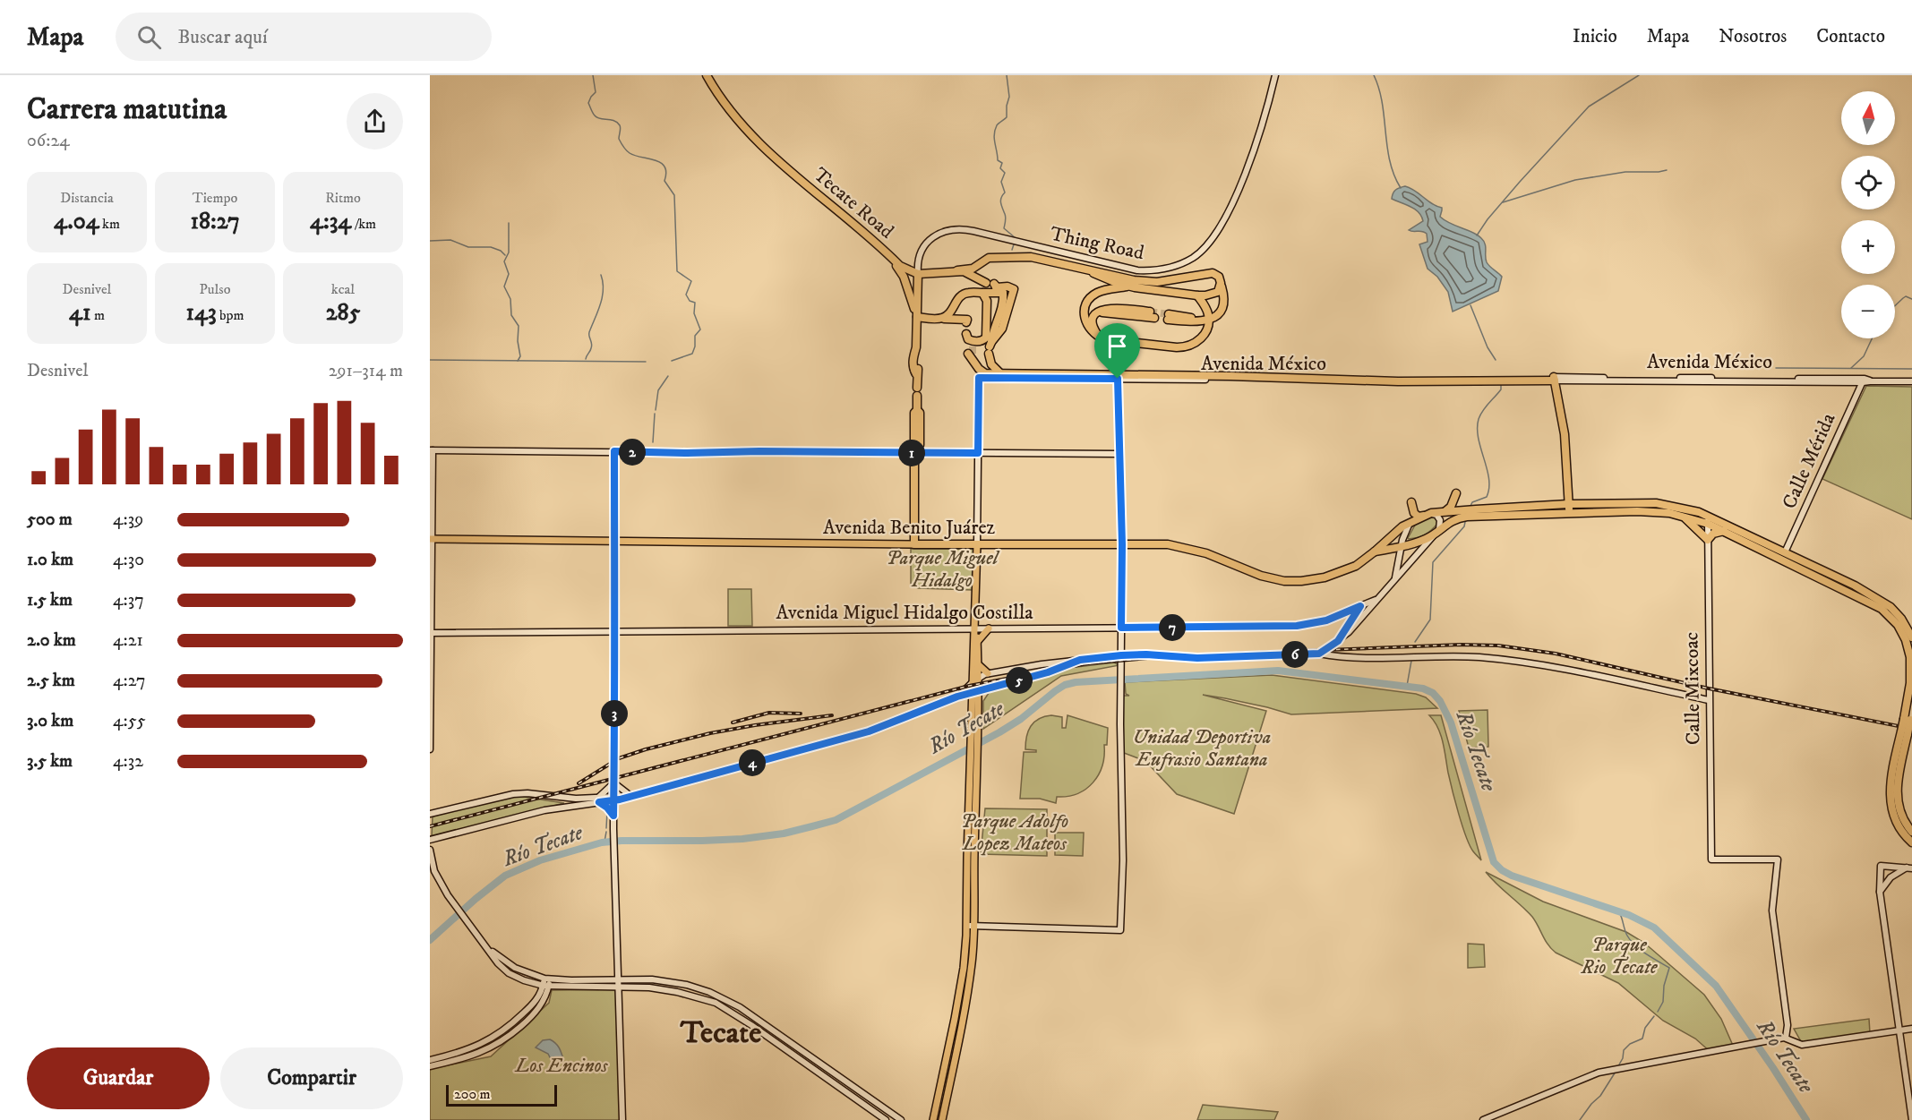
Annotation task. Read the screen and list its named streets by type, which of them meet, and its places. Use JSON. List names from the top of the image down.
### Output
{
  "streets": {
    "highway": ["Tecate Road", "Avenida México", "Avenida Benito Juárez"],
    "main road": [
      "Thing Road",
      "Calle Mérida",
      "Avenida Miguel Hidalgo Costilla",
      "Calle Mixcoac"
    ]
  },
  "crossings": [
    ["Tecate Road", "Thing Road"],
    ["Avenida México", "Calle Mérida"]
  ],
  "districts": ["Tecate"],
  "water": ["Río Tecate"],
  "parks": [
    "Parque Miguel Hidalgo",
    "Unidad Deportiva Eufrasio Santana",
    "Parque Adolfo Lopez Mateos",
    "Parque Rio Tecate",
    "Los Encinos"
  ],
  "scale_bar": "200 m",
  "north": "top",
  "page": {
    "header": "Mapa",
    "search": "Buscar aquí",
    "nav": [
      "Inicio",
      "Mapa",
      "Nosotros",
      "Contacto"
    ],
    "heading": ["Carrera matutina", "06:24"],
    "map_buttons": ["+", "−"],
    "stats": [
      ["Distancia", "4.04 km"],
      ["Tiempo", "18:27"],
      ["Ritmo", "4:34 /km"],
      ["Desnivel", "41 m"],
      ["Pulso", "143 bpm"],
      ["kcal", "285"]
    ],
    "chart": ["Desnivel", "291–314 m"],
    "pins": [
      "2",
      "1",
      "7",
      "6",
      "5",
      "3",
      "4"
    ],
    "list": [
      {
        "name": "500 m",
        "note": "4:39"
      },
      {
        "name": "1.0 km",
        "note": "4:30"
      },
      {
        "name": "1.5 km",
        "note": "4:37"
      },
      {
        "name": "2.0 km",
        "note": "4:21"
      },
      {
        "name": "2.5 km",
        "note": "4:27"
      },
      {
        "name": "3.0 km",
        "note": "4:55"
      },
      {
        "name": "3.5 km",
        "note": "4:32"
      }
    ],
    "buttons": ["Guardar", "Compartir"],
    "scale": "200 m"
  }
}
